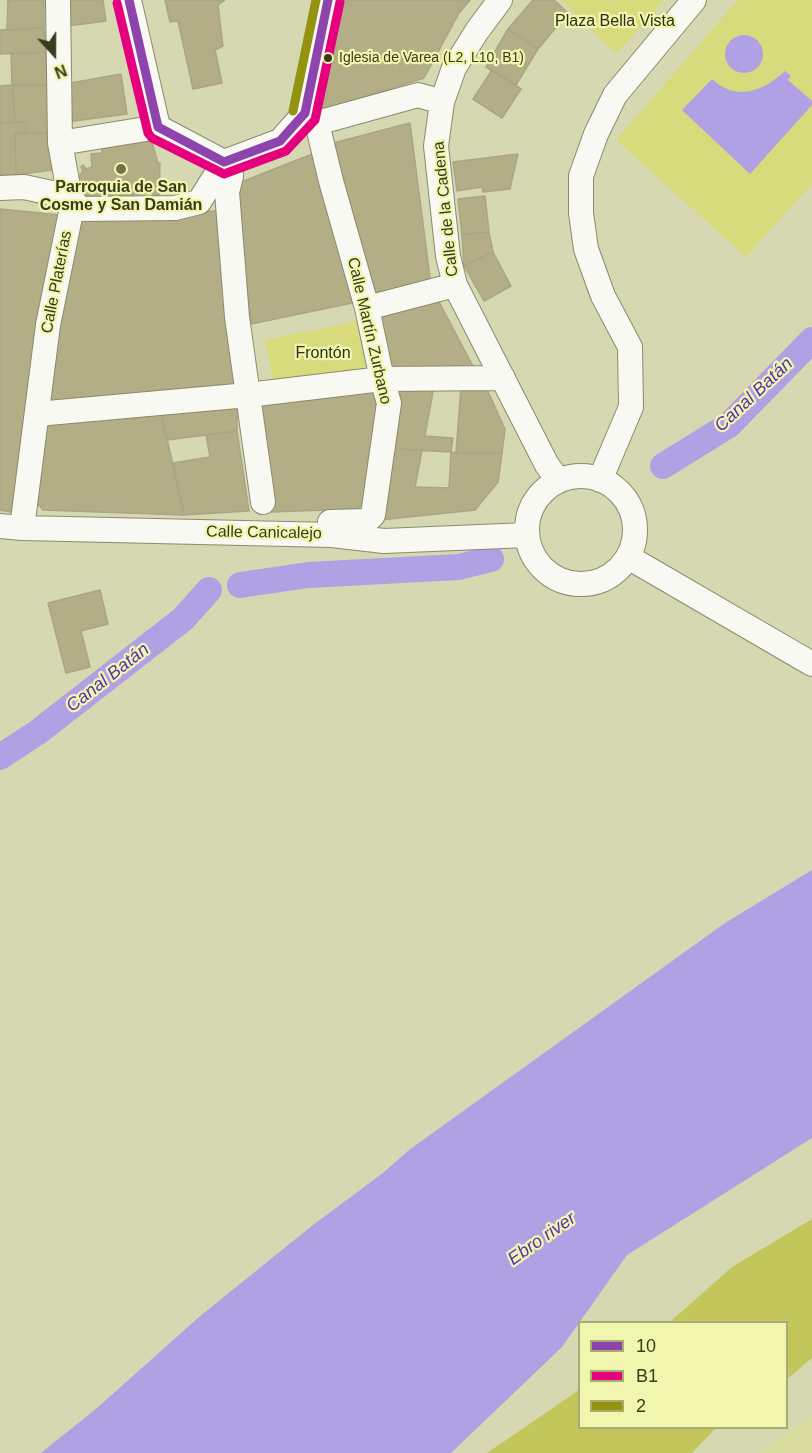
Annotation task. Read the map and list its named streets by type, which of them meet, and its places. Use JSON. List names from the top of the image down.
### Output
{
  "streets": {
    "street": [
      "Calle de la Cadena",
      "Calle Platerías",
      "Calle Martín Zurbano",
      "Calle Canicalejo"
    ]
  },
  "crossings": [
    ["Calle de la Cadena", "Calle Canicalejo"],
    ["Calle Platerías", "Calle Canicalejo"],
    ["Calle Martín Zurbano", "Calle Canicalejo"]
  ],
  "water": ["Canal Batán", "Ebro river"],
  "parks": ["Plaza Bella Vista", "Frontón"],
  "places": ["Iglesia de Varea (L2, L10, B1)", "Parroquia de San Cosme y San Damián"],
  "lines": ["transit line 10", "transit line 2", "transit line B1"],
  "legend": ["10", "B1", "2"],
  "north": "bottom"
}
